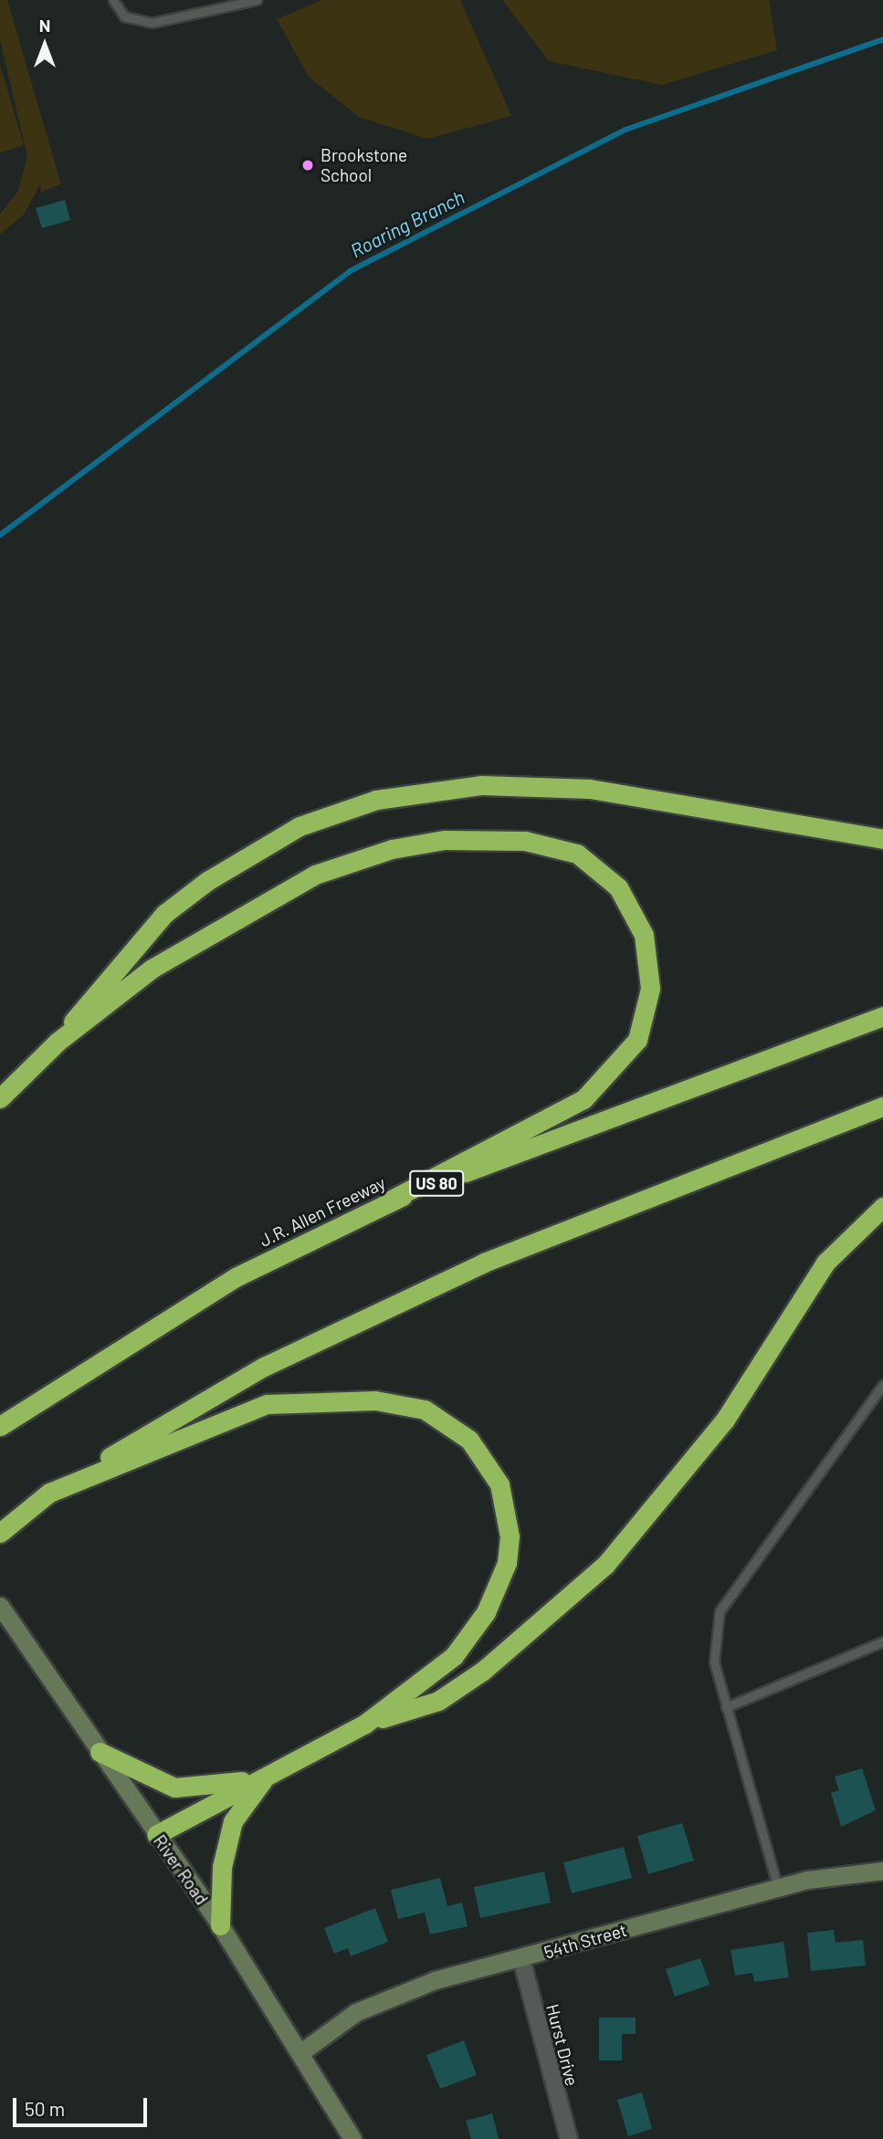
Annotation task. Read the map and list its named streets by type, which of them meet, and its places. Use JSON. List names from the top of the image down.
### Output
{
  "streets": {
    "highway": ["US 80", "J.R. Allen Freeway"],
    "main road": ["River Road", "54th Street"],
    "street": ["Hurst Drive"]
  },
  "crossings": [
    ["River Road", "54th Street"],
    ["54th Street", "Hurst Drive"]
  ],
  "water": ["Roaring Branch"],
  "places": ["Brookstone School"],
  "scale_bar": "50 m",
  "north": "top"
}
